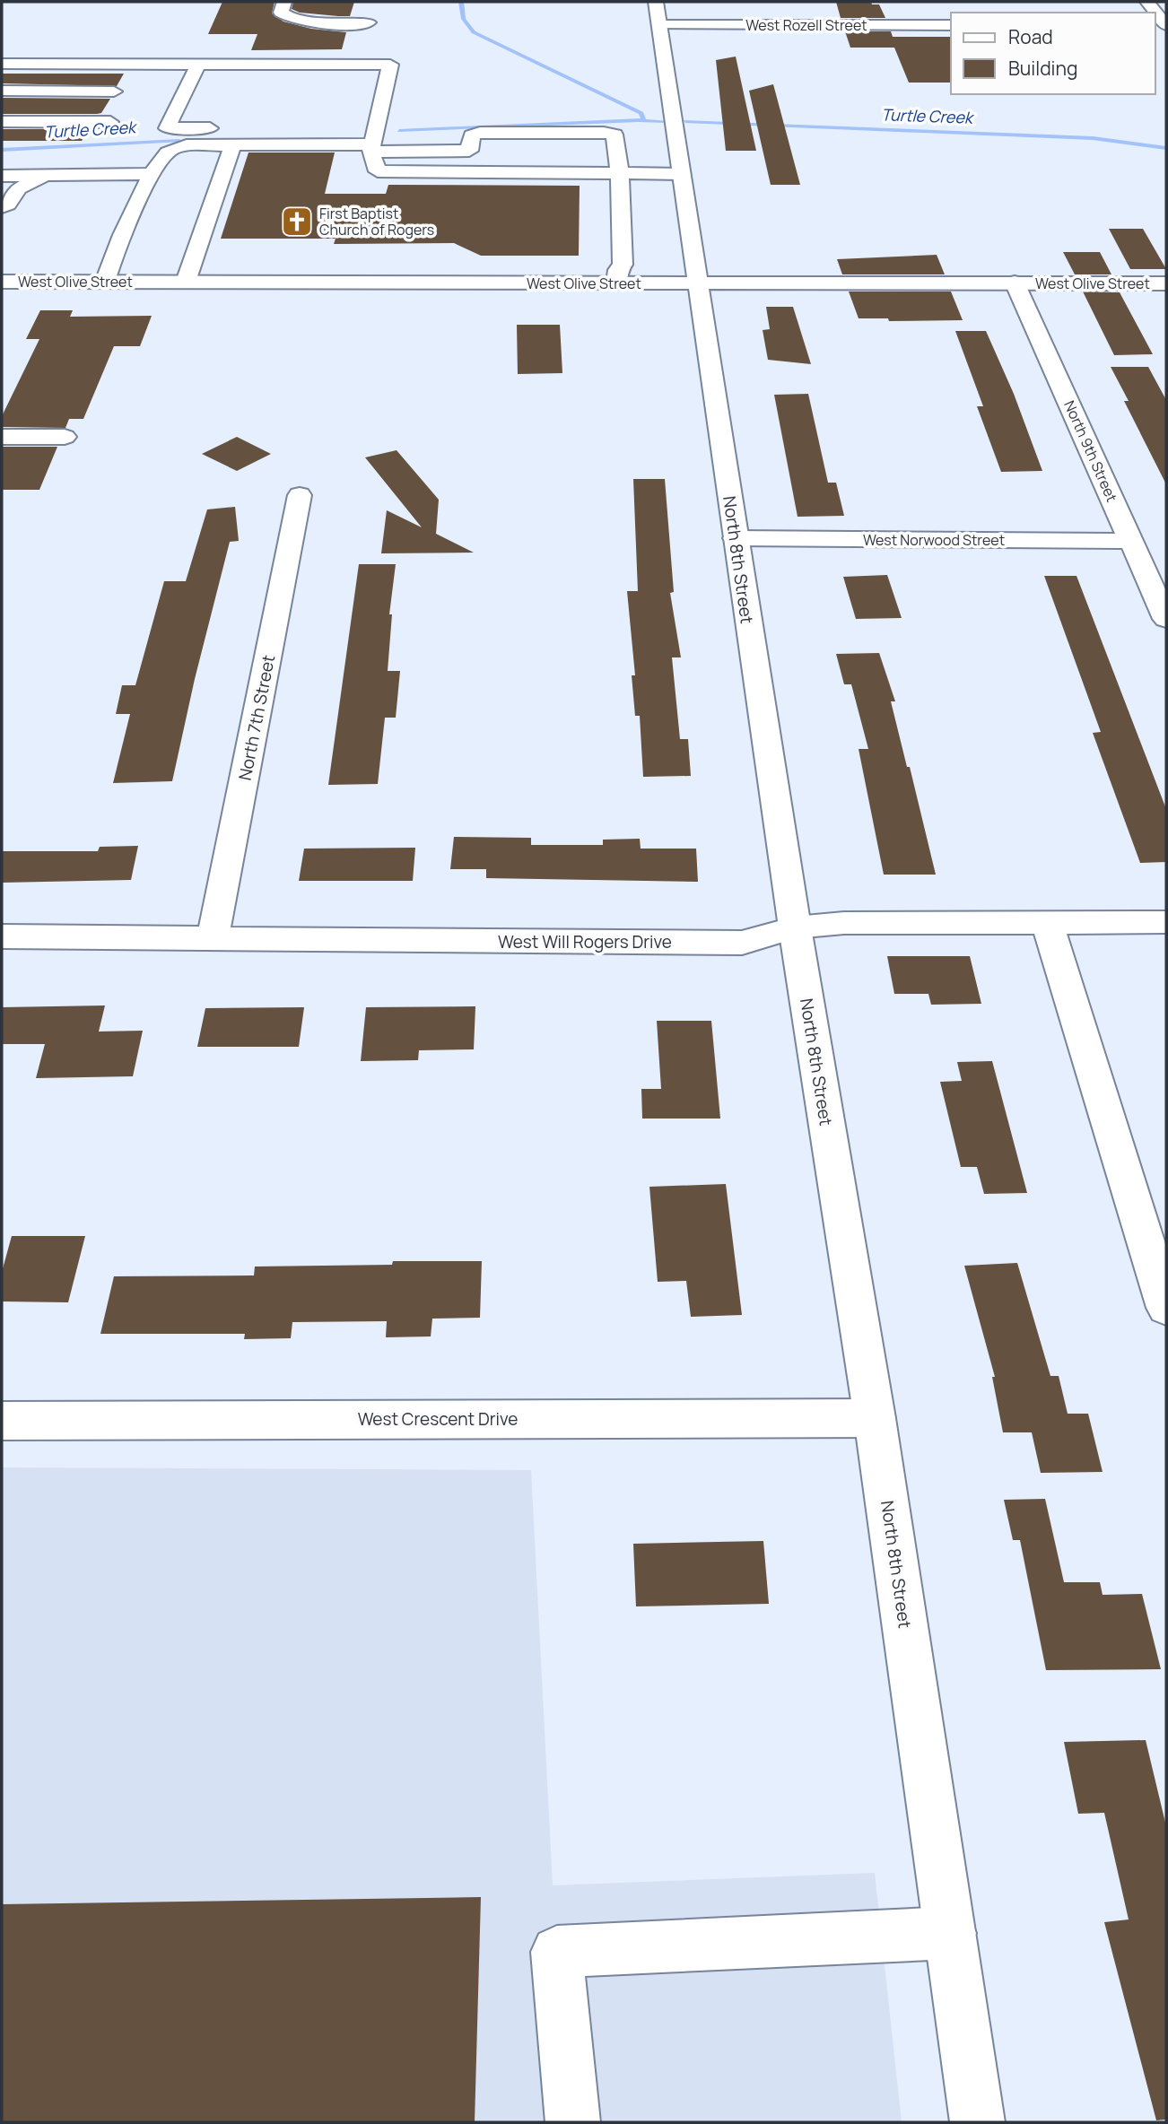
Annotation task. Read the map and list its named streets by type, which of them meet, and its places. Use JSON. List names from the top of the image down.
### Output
{
  "streets": {
    "main road": [
      "West Rozell Street",
      "West Olive Street",
      "North 9th Street",
      "West Norwood Street",
      "North 8th Street",
      "North 7th Street",
      "West Will Rogers Drive",
      "West Crescent Drive"
    ]
  },
  "crossings": [
    ["West Rozell Street", "North 8th Street"],
    ["West Olive Street", "North 9th Street"],
    ["West Olive Street", "North 8th Street"],
    ["North 9th Street", "West Norwood Street"],
    ["West Norwood Street", "North 8th Street"],
    ["North 8th Street", "West Will Rogers Drive"],
    ["North 8th Street", "West Crescent Drive"],
    ["North 7th Street", "West Will Rogers Drive"]
  ],
  "water": ["Turtle Creek"],
  "places": {
    "church": ["First Baptist Church of Rogers"]
  },
  "legend": ["Road", "Building"]
}
